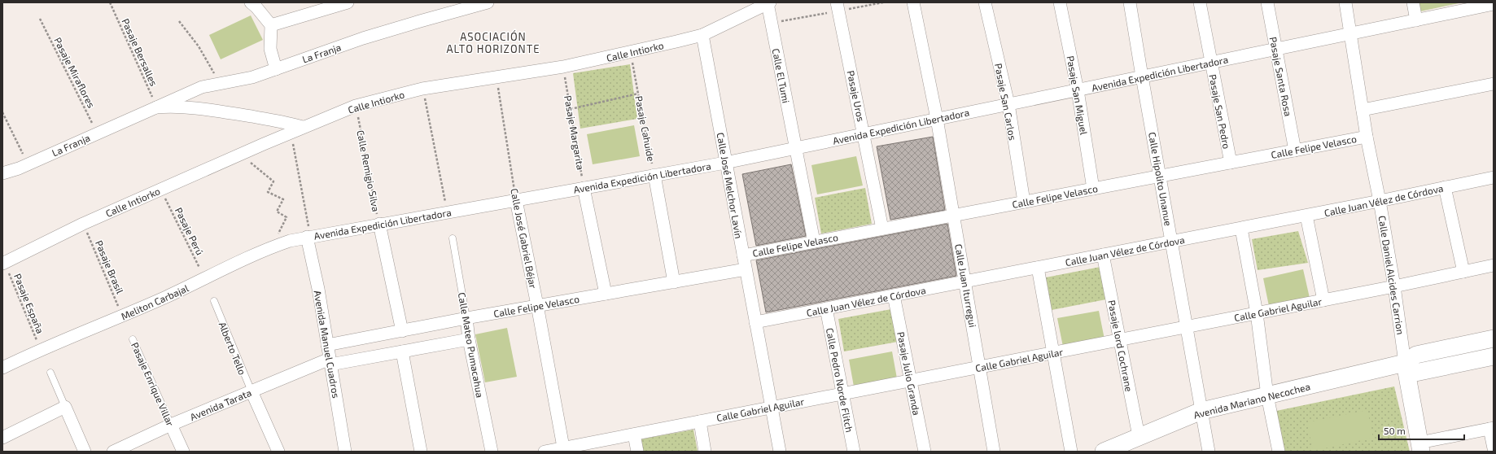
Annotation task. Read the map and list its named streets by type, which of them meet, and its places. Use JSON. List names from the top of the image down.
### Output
{
  "streets": {
    "street": [
      "Calle Intiorko",
      "La Franja",
      "Avenida Expedición Libertadora",
      "Calle El Tumi",
      "Pasaje Santa Rosa",
      "Pasaje San Miguel",
      "Pasaje Uros",
      "Pasaje San Carlos",
      "Pasaje San Pedro",
      "Pasaje Cahuide",
      "Calle Felipe Velasco",
      "Calle Remigio Silva",
      "Calle Hipolito Unanue",
      "Calle José Melchor Lavín",
      "Calle Juan Vélez de Córdova",
      "Calle José Gabriel Béjar",
      "Calle Daniel Alcides Carrion",
      "Calle Juan Iturregui",
      "Meliton Carbajal",
      "Calle Gabriel Aguilar",
      "Avenida Manuel Cuadros",
      "Calle Mateo Pumacahua",
      "Pasaje lord Cochrane",
      "Alberto Tello",
      "Pasaje Julio Granda",
      "Calle Pedro Norde Flitch",
      "Pasaje Enrique Villar",
      "Avenida Mariano Necochea",
      "Avenida Tarata"
    ],
    "path": [
      "Pasaje Bersalles",
      "Pasaje Miraflores",
      "Pasaje Margarita",
      "Pasaje Perú",
      "Pasaje Brasil",
      "Pasaje España"
    ]
  },
  "crossings": [
    ["Calle Intiorko", "La Franja"],
    ["Calle Intiorko", "Calle El Tumi"],
    ["Calle Intiorko", "Pasaje Cahuide"],
    ["Calle Intiorko", "Pasaje Margarita"],
    ["Calle Intiorko", "Calle Remigio Silva"],
    ["Calle Intiorko", "Calle José Melchor Lavín"],
    ["Calle Intiorko", "Pasaje Perú"],
    ["Calle Intiorko", "Pasaje Brasil"],
    ["Calle Intiorko", "Pasaje España"],
    ["Pasaje Bersalles", "La Franja"],
    ["La Franja", "Pasaje Miraflores"],
    ["Avenida Expedición Libertadora", "Calle El Tumi"],
    ["Avenida Expedición Libertadora", "Pasaje Santa Rosa"],
    ["Avenida Expedición Libertadora", "Pasaje San Miguel"],
    ["Avenida Expedición Libertadora", "Pasaje Uros"],
    ["Avenida Expedición Libertadora", "Pasaje San Carlos"],
    ["Avenida Expedición Libertadora", "Pasaje San Pedro"],
    ["Avenida Expedición Libertadora", "Pasaje Cahuide"],
    ["Avenida Expedición Libertadora", "Pasaje Margarita"],
    ["Avenida Expedición Libertadora", "Calle Remigio Silva"],
    ["Avenida Expedición Libertadora", "Calle Hipolito Unanue"],
    ["Avenida Expedición Libertadora", "Calle José Melchor Lavín"],
    ["Avenida Expedición Libertadora", "Calle José Gabriel Béjar"],
    ["Avenida Expedición Libertadora", "Calle Daniel Alcides Carrion"],
    ["Avenida Expedición Libertadora", "Calle Juan Iturregui"],
    ["Avenida Expedición Libertadora", "Meliton Carbajal"],
    ["Avenida Expedición Libertadora", "Avenida Manuel Cuadros"],
    ["Calle El Tumi", "Calle Felipe Velasco"],
    ["Pasaje Santa Rosa", "Calle Felipe Velasco"],
    ["Pasaje San Miguel", "Calle Felipe Velasco"],
    ["Pasaje Uros", "Calle Felipe Velasco"],
    ["Pasaje San Carlos", "Calle Felipe Velasco"],
    ["Pasaje San Pedro", "Calle Felipe Velasco"],
    ["Pasaje Cahuide", "Calle Felipe Velasco"],
    ["Calle Felipe Velasco", "Calle Remigio Silva"],
    ["Calle Felipe Velasco", "Calle Hipolito Unanue"],
    ["Calle Felipe Velasco", "Calle José Melchor Lavín"],
    ["Calle Felipe Velasco", "Calle José Gabriel Béjar"],
    ["Calle Felipe Velasco", "Calle Daniel Alcides Carrion"],
    ["Calle Felipe Velasco", "Calle Juan Iturregui"],
    ["Calle Felipe Velasco", "Avenida Manuel Cuadros"],
    ["Calle Felipe Velasco", "Calle Mateo Pumacahua"],
    ["Calle Hipolito Unanue", "Calle Juan Vélez de Córdova"],
    ["Calle Hipolito Unanue", "Calle Gabriel Aguilar"],
    ["Calle Hipolito Unanue", "Avenida Mariano Necochea"],
    ["Calle José Melchor Lavín", "Calle Juan Vélez de Córdova"],
    ["Calle José Melchor Lavín", "Calle Gabriel Aguilar"],
    ["Calle Juan Vélez de Córdova", "Calle Daniel Alcides Carrion"],
    ["Calle Juan Vélez de Córdova", "Calle Juan Iturregui"],
    ["Calle Juan Vélez de Córdova", "Pasaje lord Cochrane"],
    ["Calle Juan Vélez de Córdova", "Pasaje Julio Granda"],
    ["Calle Juan Vélez de Córdova", "Calle Pedro Norde Flitch"],
    ["Pasaje Perú", "Meliton Carbajal"],
    ["Calle José Gabriel Béjar", "Calle Gabriel Aguilar"],
    ["Pasaje Brasil", "Meliton Carbajal"],
    ["Calle Daniel Alcides Carrion", "Calle Gabriel Aguilar"],
    ["Calle Daniel Alcides Carrion", "Avenida Mariano Necochea"],
    ["Calle Juan Iturregui", "Calle Gabriel Aguilar"],
    ["Meliton Carbajal", "Pasaje España"],
    ["Meliton Carbajal", "Avenida Manuel Cuadros"],
    ["Calle Gabriel Aguilar", "Pasaje lord Cochrane"],
    ["Calle Gabriel Aguilar", "Pasaje Julio Granda"],
    ["Calle Gabriel Aguilar", "Calle Pedro Norde Flitch"],
    ["Avenida Manuel Cuadros", "Avenida Tarata"],
    ["Pasaje lord Cochrane", "Avenida Mariano Necochea"],
    ["Alberto Tello", "Avenida Tarata"],
    ["Pasaje Enrique Villar", "Avenida Tarata"]
  ],
  "districts": ["ASOCIACIÓN ALTO HORIZONTE"],
  "scale_bar": "50 m"
}
